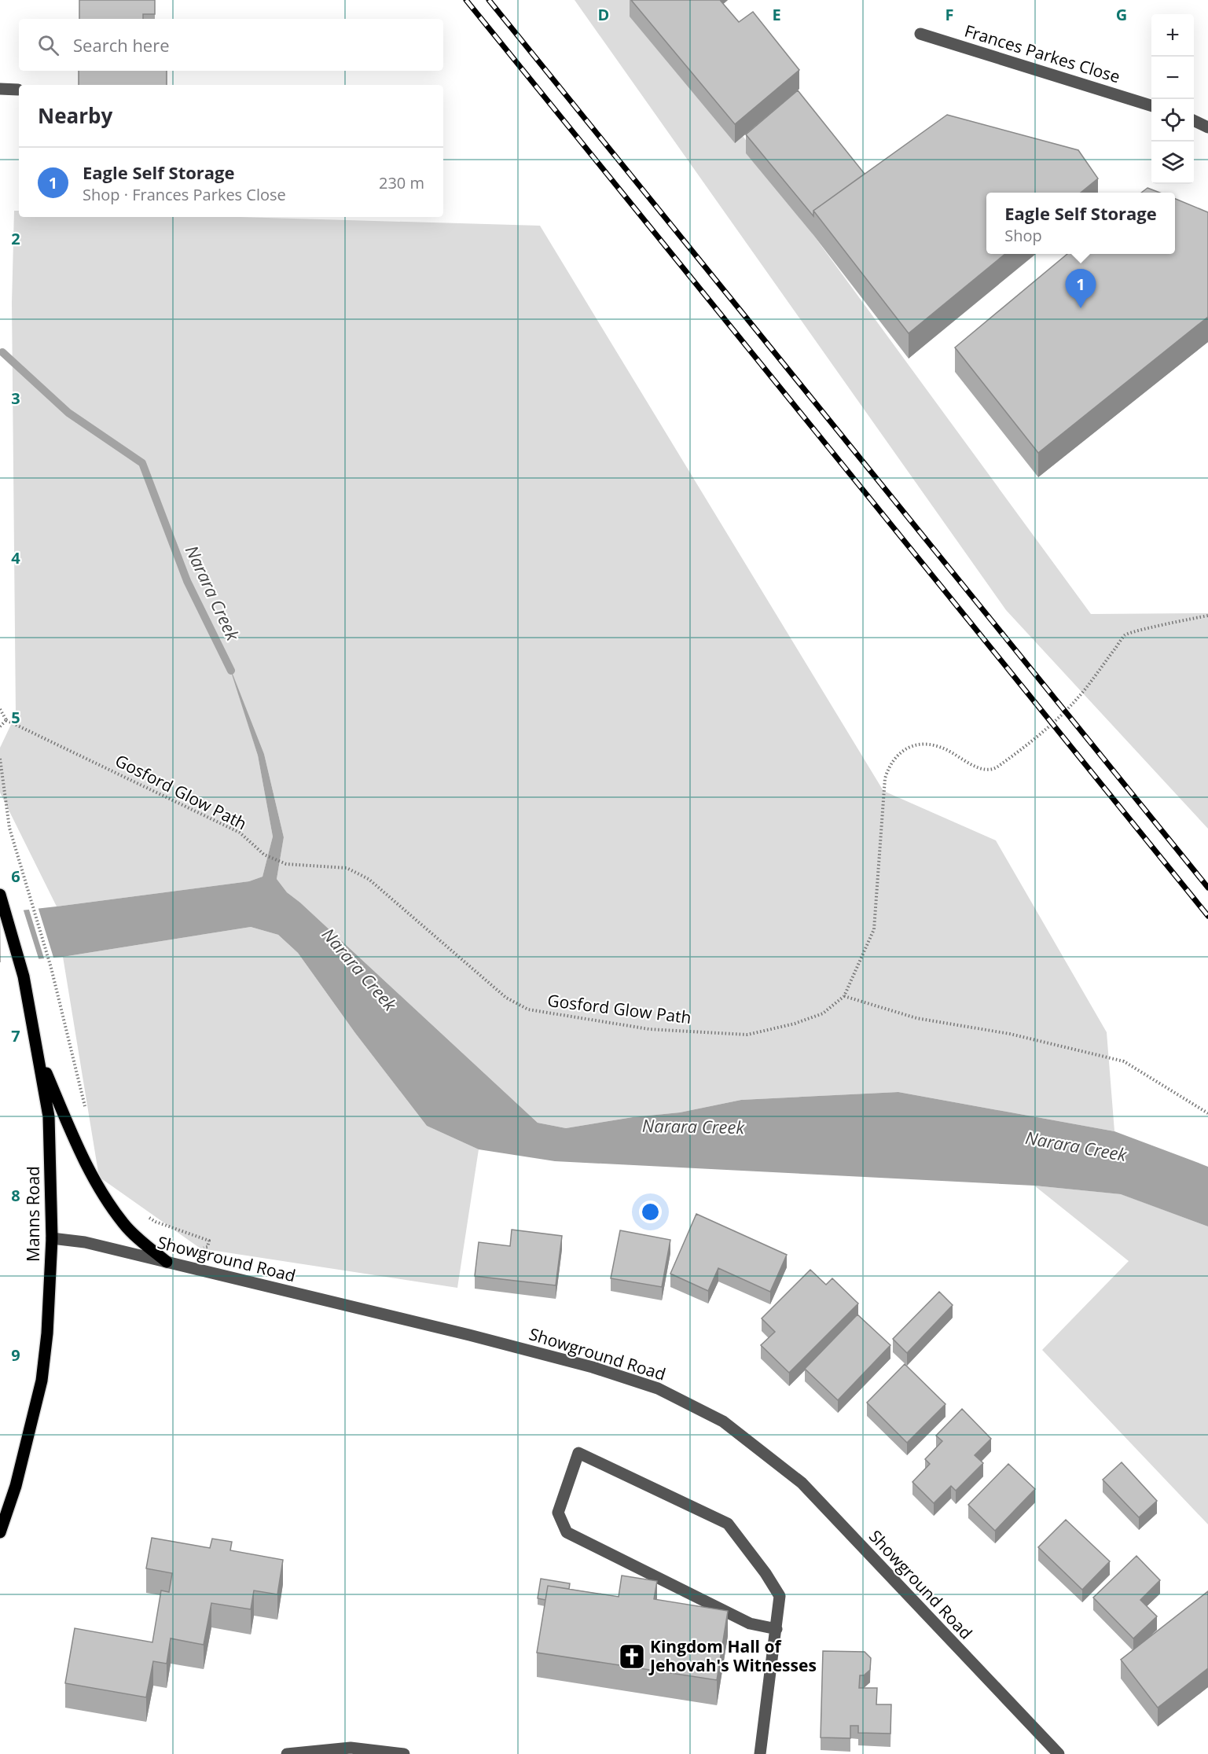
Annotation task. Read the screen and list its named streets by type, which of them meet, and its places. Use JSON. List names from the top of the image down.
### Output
{
  "streets": {
    "main road": ["Manns Road"],
    "street": ["Frances Parkes Close", "Showground Road"],
    "path": ["Gosford Glow Path"]
  },
  "crossings": [
    ["Manns Road", "Showground Road"]
  ],
  "water": ["Narara Creek"],
  "places": {
    "church": ["Kingdom Hall of Jehovah's Witnesses"]
  },
  "page": {
    "map_buttons": ["+", "−"],
    "search": "Search here",
    "heading": "Nearby",
    "list": [
      {
        "mark": "1",
        "name": "Eagle Self Storage",
        "note": "Shop · Frances Parkes Close",
        "value": "230 m"
      }
    ],
    "popup": ["Eagle Self Storage", "Shop"],
    "pins": "1"
  },
  "grid": {
    "columns": [
      "D",
      "E",
      "F",
      "G"
    ],
    "rows": [
      "2",
      "3",
      "4",
      "5",
      "6",
      "7",
      "8",
      "9"
    ]
  }
}
